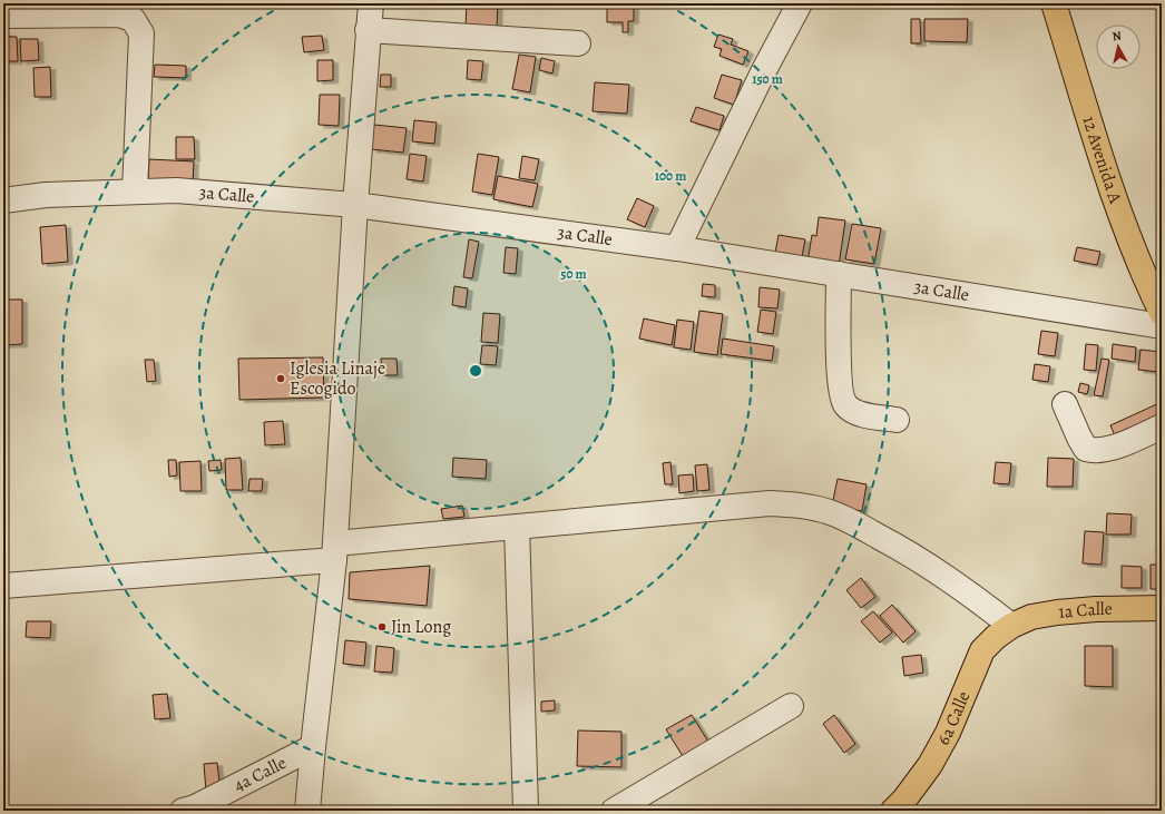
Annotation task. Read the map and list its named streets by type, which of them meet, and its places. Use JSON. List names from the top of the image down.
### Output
{
  "streets": {
    "main road": ["12 Avenida A", "1a Calle", "6a Calle"],
    "street": ["3a Calle", "4a Calle"]
  },
  "crossings": [
    ["1a Calle", "6a Calle"]
  ],
  "places": ["Iglesia Linaje Escogido", "Jin Long"],
  "north": "top",
  "rings": ["150 m", "100 m", "50 m"]
}
